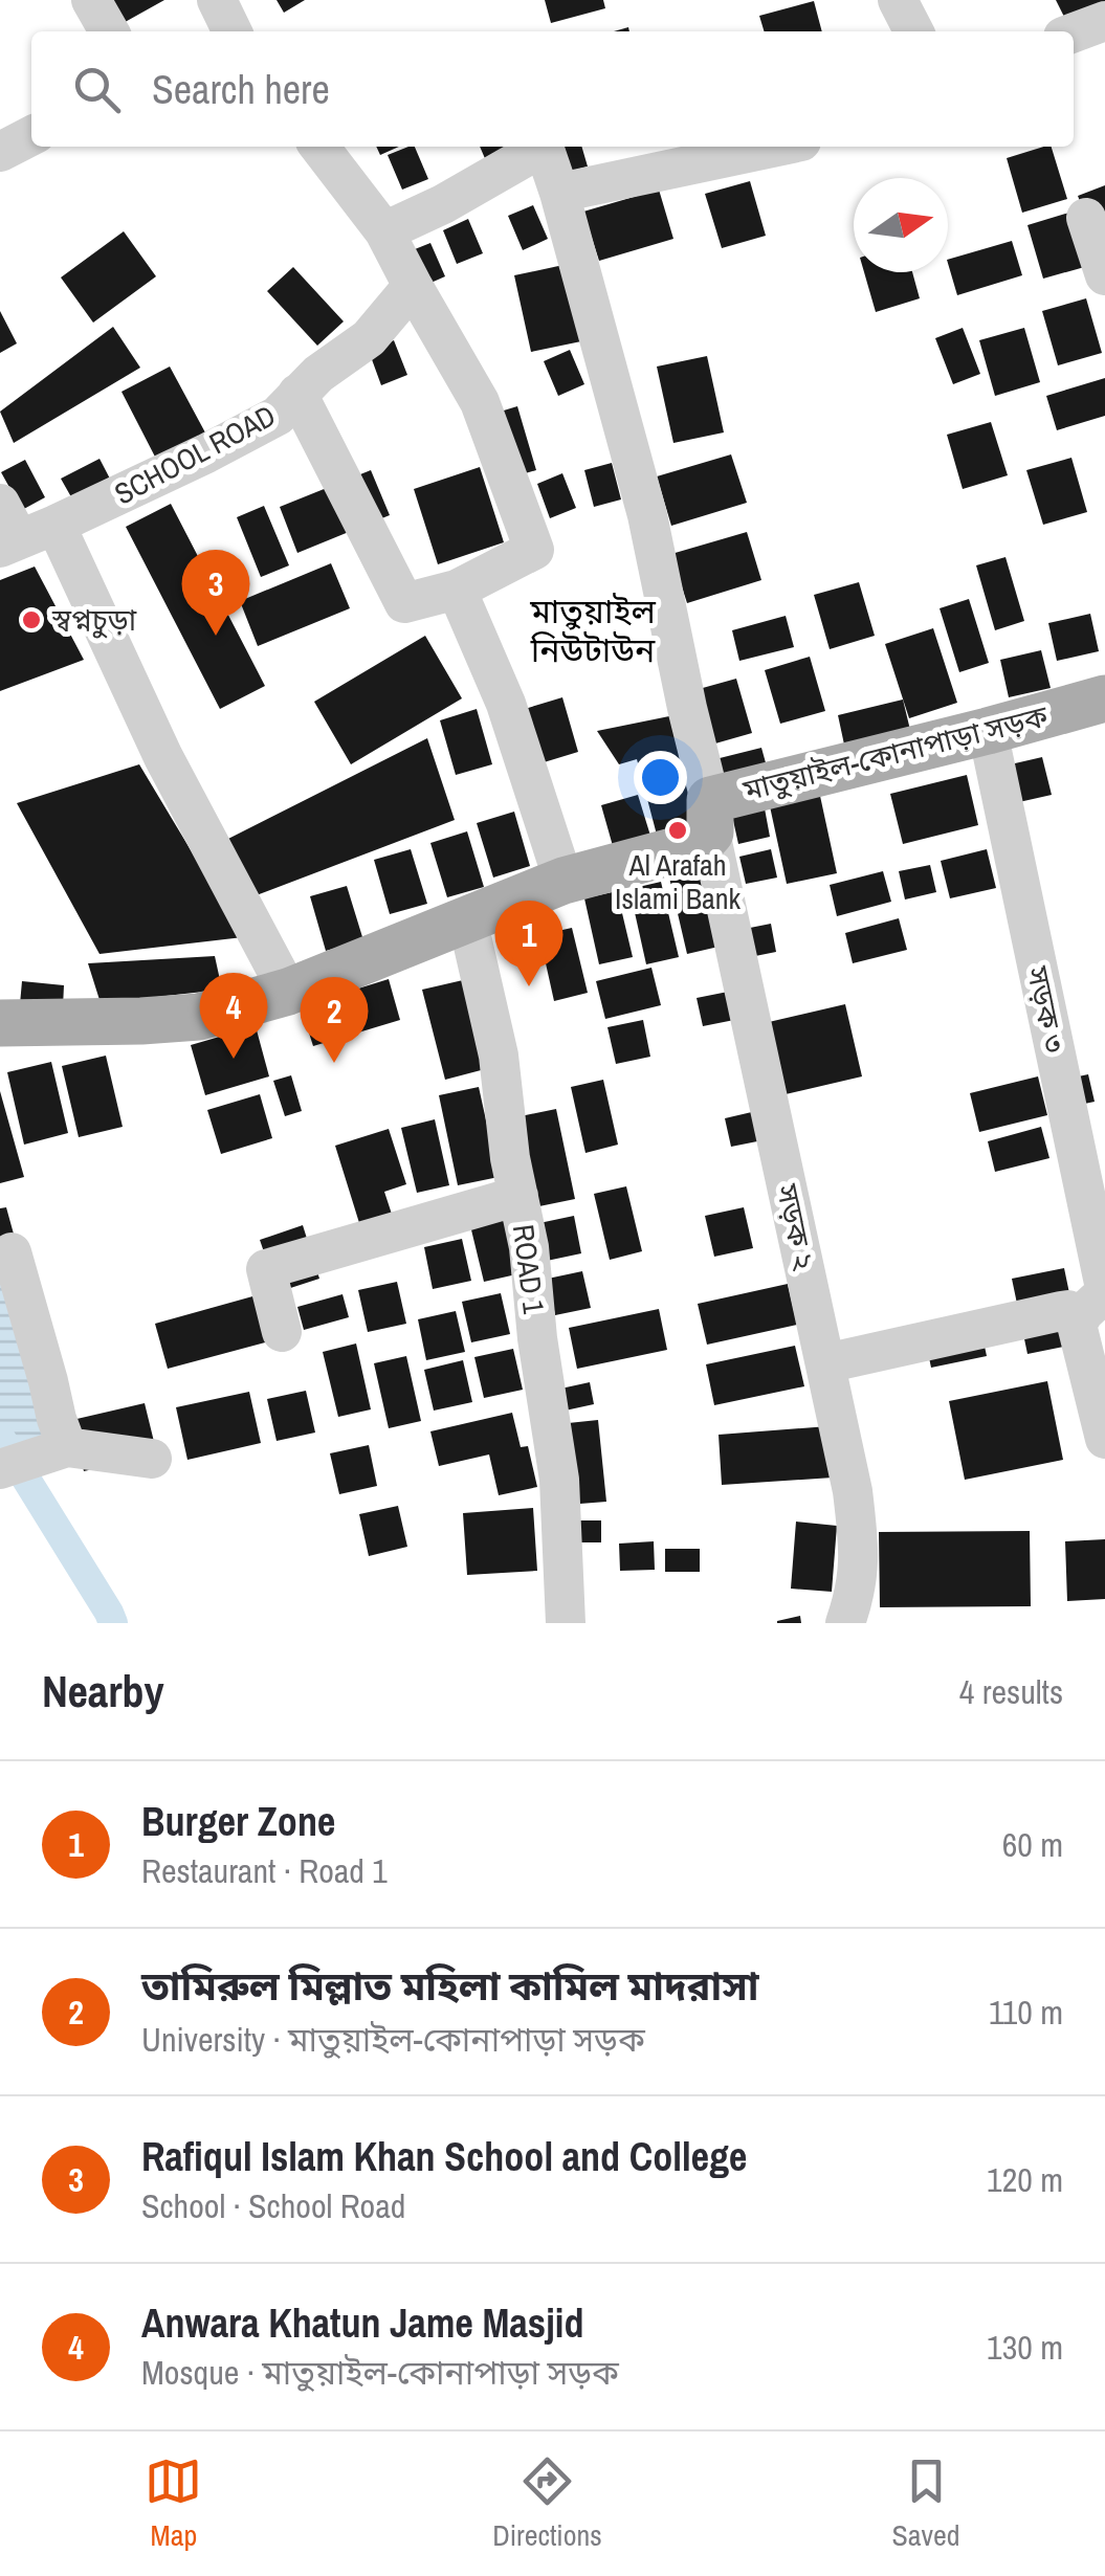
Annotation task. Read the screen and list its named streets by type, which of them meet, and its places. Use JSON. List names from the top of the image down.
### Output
{
  "streets": {
    "main road": ["মাতুয়াইল-কোনাপাড়া সড়ক"],
    "street": [
      "SCHOOL ROAD",
      "সড়ক ৩",
      "সড়ক ২",
      "ROAD 1"
    ]
  },
  "crossings": [
    ["মাতুয়াইল-কোনাপাড়া সড়ক", "সড়ক ৩"],
    ["মাতুয়াইল-কোনাপাড়া সড়ক", "সড়ক ২"],
    ["মাতুয়াইল-কোনাপাড়া সড়ক", "ROAD 1"]
  ],
  "districts": ["মাতুয়াইল নিউটাউন"],
  "places": ["স্বপ্নচুড়া", "Al Arafah Islami Bank"],
  "north": "right",
  "page": {
    "search": "Search here",
    "pins": [
      "3",
      "1",
      "4",
      "2"
    ],
    "heading": ["Nearby", "4 results"],
    "list": [
      {
        "mark": "1",
        "name": "Burger Zone",
        "note": "Restaurant · Road 1",
        "value": "60 m"
      },
      {
        "mark": "2",
        "name": "তামিরুল মিল্লাত মহিলা কামিল মাদরাসা",
        "note": "University · মাতুয়াইল-কোনাপাড়া সড়ক",
        "value": "110 m"
      },
      {
        "mark": "3",
        "name": "Rafiqul Islam Khan School and College",
        "note": "School · School Road",
        "value": "120 m"
      },
      {
        "mark": "4",
        "name": "Anwara Khatun Jame Masjid",
        "note": "Mosque · মাতুয়াইল-কোনাপাড়া সড়ক",
        "value": "130 m"
      }
    ],
    "nav": ["Map", "Directions", "Saved"]
  }
}
